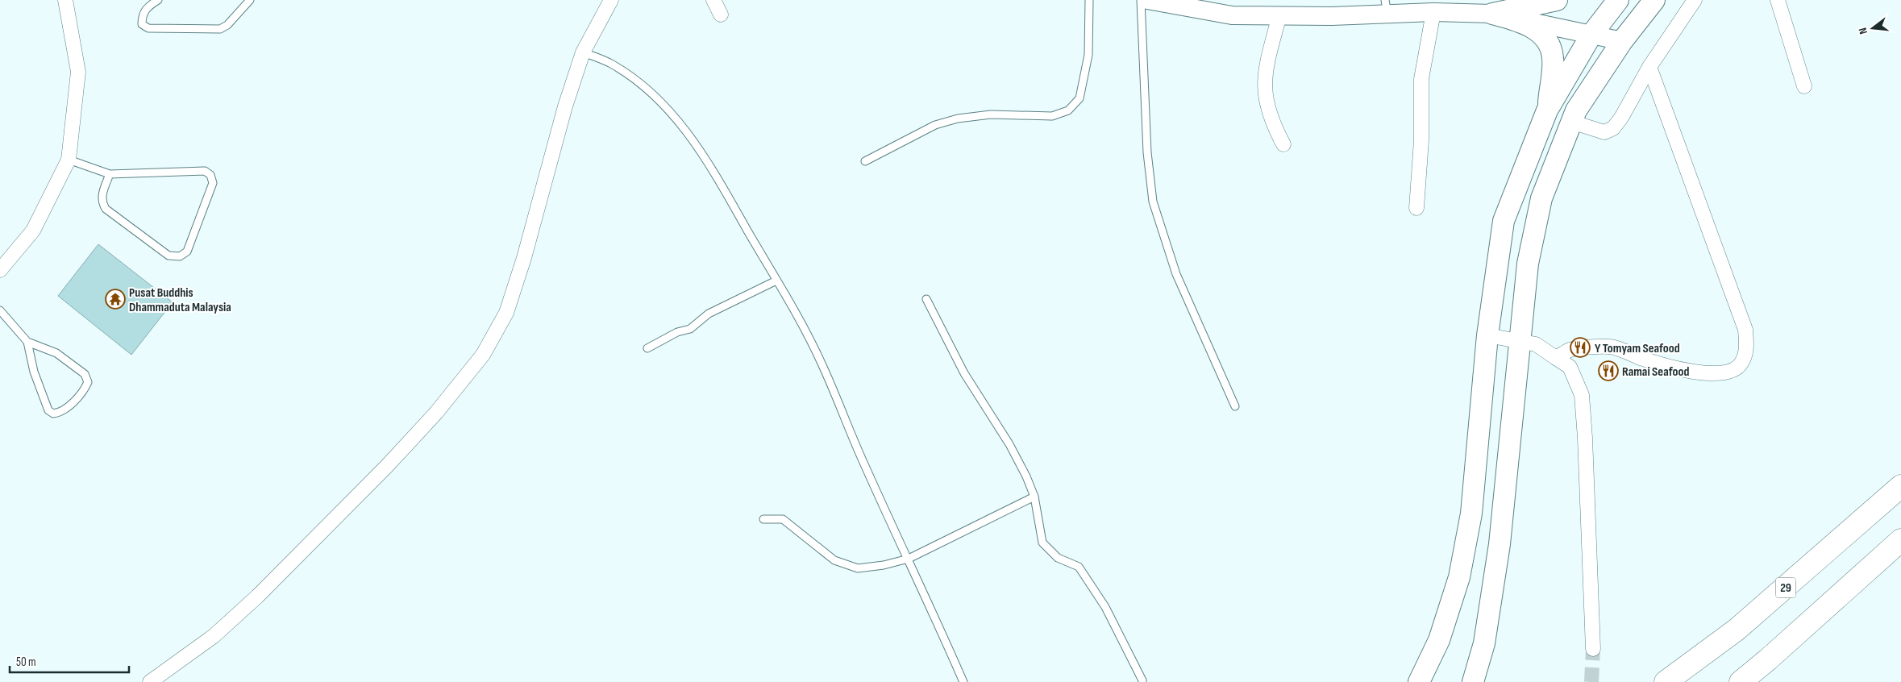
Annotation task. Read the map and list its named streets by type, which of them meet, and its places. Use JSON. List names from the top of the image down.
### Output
{
  "streets": {
    "highway": ["29"]
  },
  "places": {
    "temple": ["Pusat Buddhis Dhammaduta Malaysia"],
    "restaurant": ["Y Tomyam Seafood", "Ramai Seafood"]
  },
  "scale_bar": "50 m",
  "north": "left"
}
